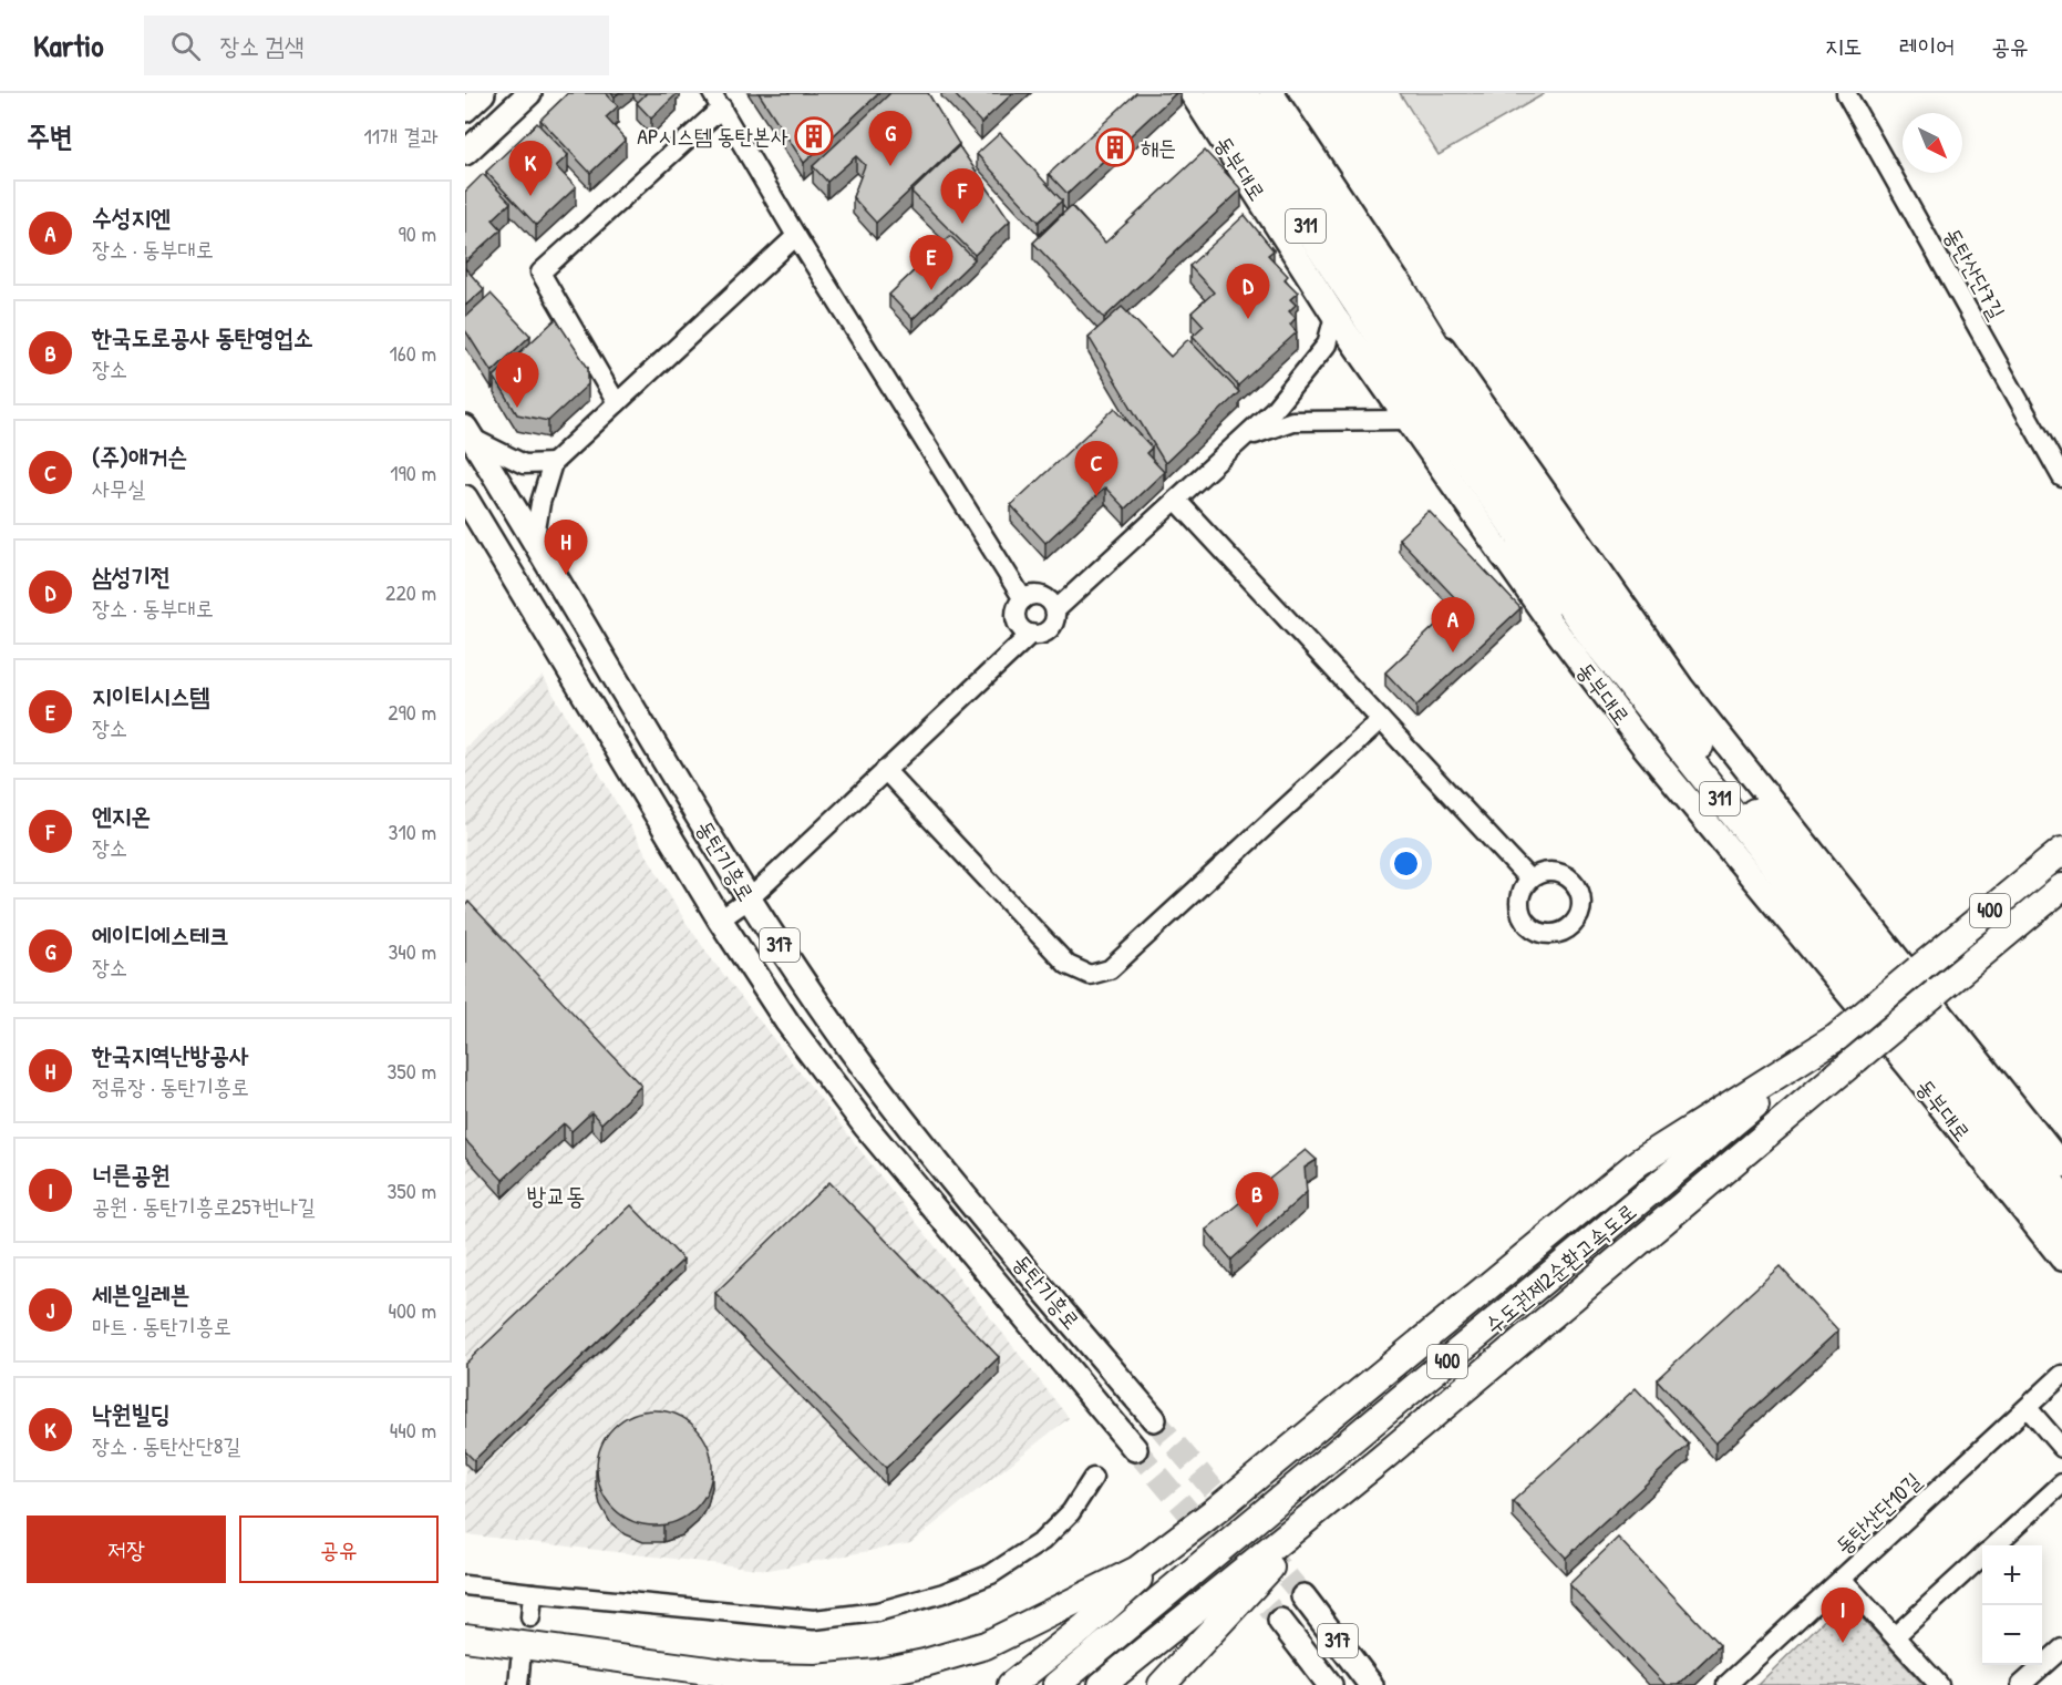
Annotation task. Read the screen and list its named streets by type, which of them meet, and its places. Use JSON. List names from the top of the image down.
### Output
{
  "streets": {
    "highway": [
      "동부대로",
      "311",
      "400",
      "수도권제2순환고속도로"
    ],
    "main road": ["동탄기흥로", "317"],
    "street": ["동탄산단7길", "동탄산단10길"]
  },
  "districts": ["방교동"],
  "places": {
    "building": ["AP시스템 동탄본사", "해든"]
  },
  "north": "bottom right",
  "page": {
    "header": "Kartio",
    "search": "장소 검색",
    "nav": ["지도", "레이어", "공유"],
    "heading": ["주변", "11개 결과"],
    "pins": [
      "G",
      "K",
      "F",
      "E",
      "D",
      "J",
      "C",
      "H",
      "A",
      "B",
      "I"
    ],
    "list": [
      {
        "mark": "A",
        "name": "수성지엔",
        "note": "장소 · 동부대로",
        "value": "90 m"
      },
      {
        "mark": "B",
        "name": "한국도로공사 동탄영업소",
        "note": "장소",
        "value": "160 m"
      },
      {
        "mark": "C",
        "name": "(주)애거슨",
        "note": "사무실",
        "value": "190 m"
      },
      {
        "mark": "D",
        "name": "삼성기전",
        "note": "장소 · 동부대로",
        "value": "220 m"
      },
      {
        "mark": "E",
        "name": "지이티시스템",
        "note": "장소",
        "value": "290 m"
      },
      {
        "mark": "F",
        "name": "엔지온",
        "note": "장소",
        "value": "310 m"
      },
      {
        "mark": "G",
        "name": "에이디에스테크",
        "note": "장소",
        "value": "340 m"
      },
      {
        "mark": "H",
        "name": "한국지역난방공사",
        "note": "정류장 · 동탄기흥로",
        "value": "350 m"
      },
      {
        "mark": "I",
        "name": "너른공원",
        "note": "공원 · 동탄기흥로257번나길",
        "value": "350 m"
      },
      {
        "mark": "J",
        "name": "세븐일레븐",
        "note": "마트 · 동탄기흥로",
        "value": "400 m"
      },
      {
        "mark": "K",
        "name": "낙원빌딩",
        "note": "장소 · 동탄산단8길",
        "value": "440 m"
      }
    ],
    "buttons": ["저장", "공유"],
    "map_buttons": ["+", "−"]
  }
}
